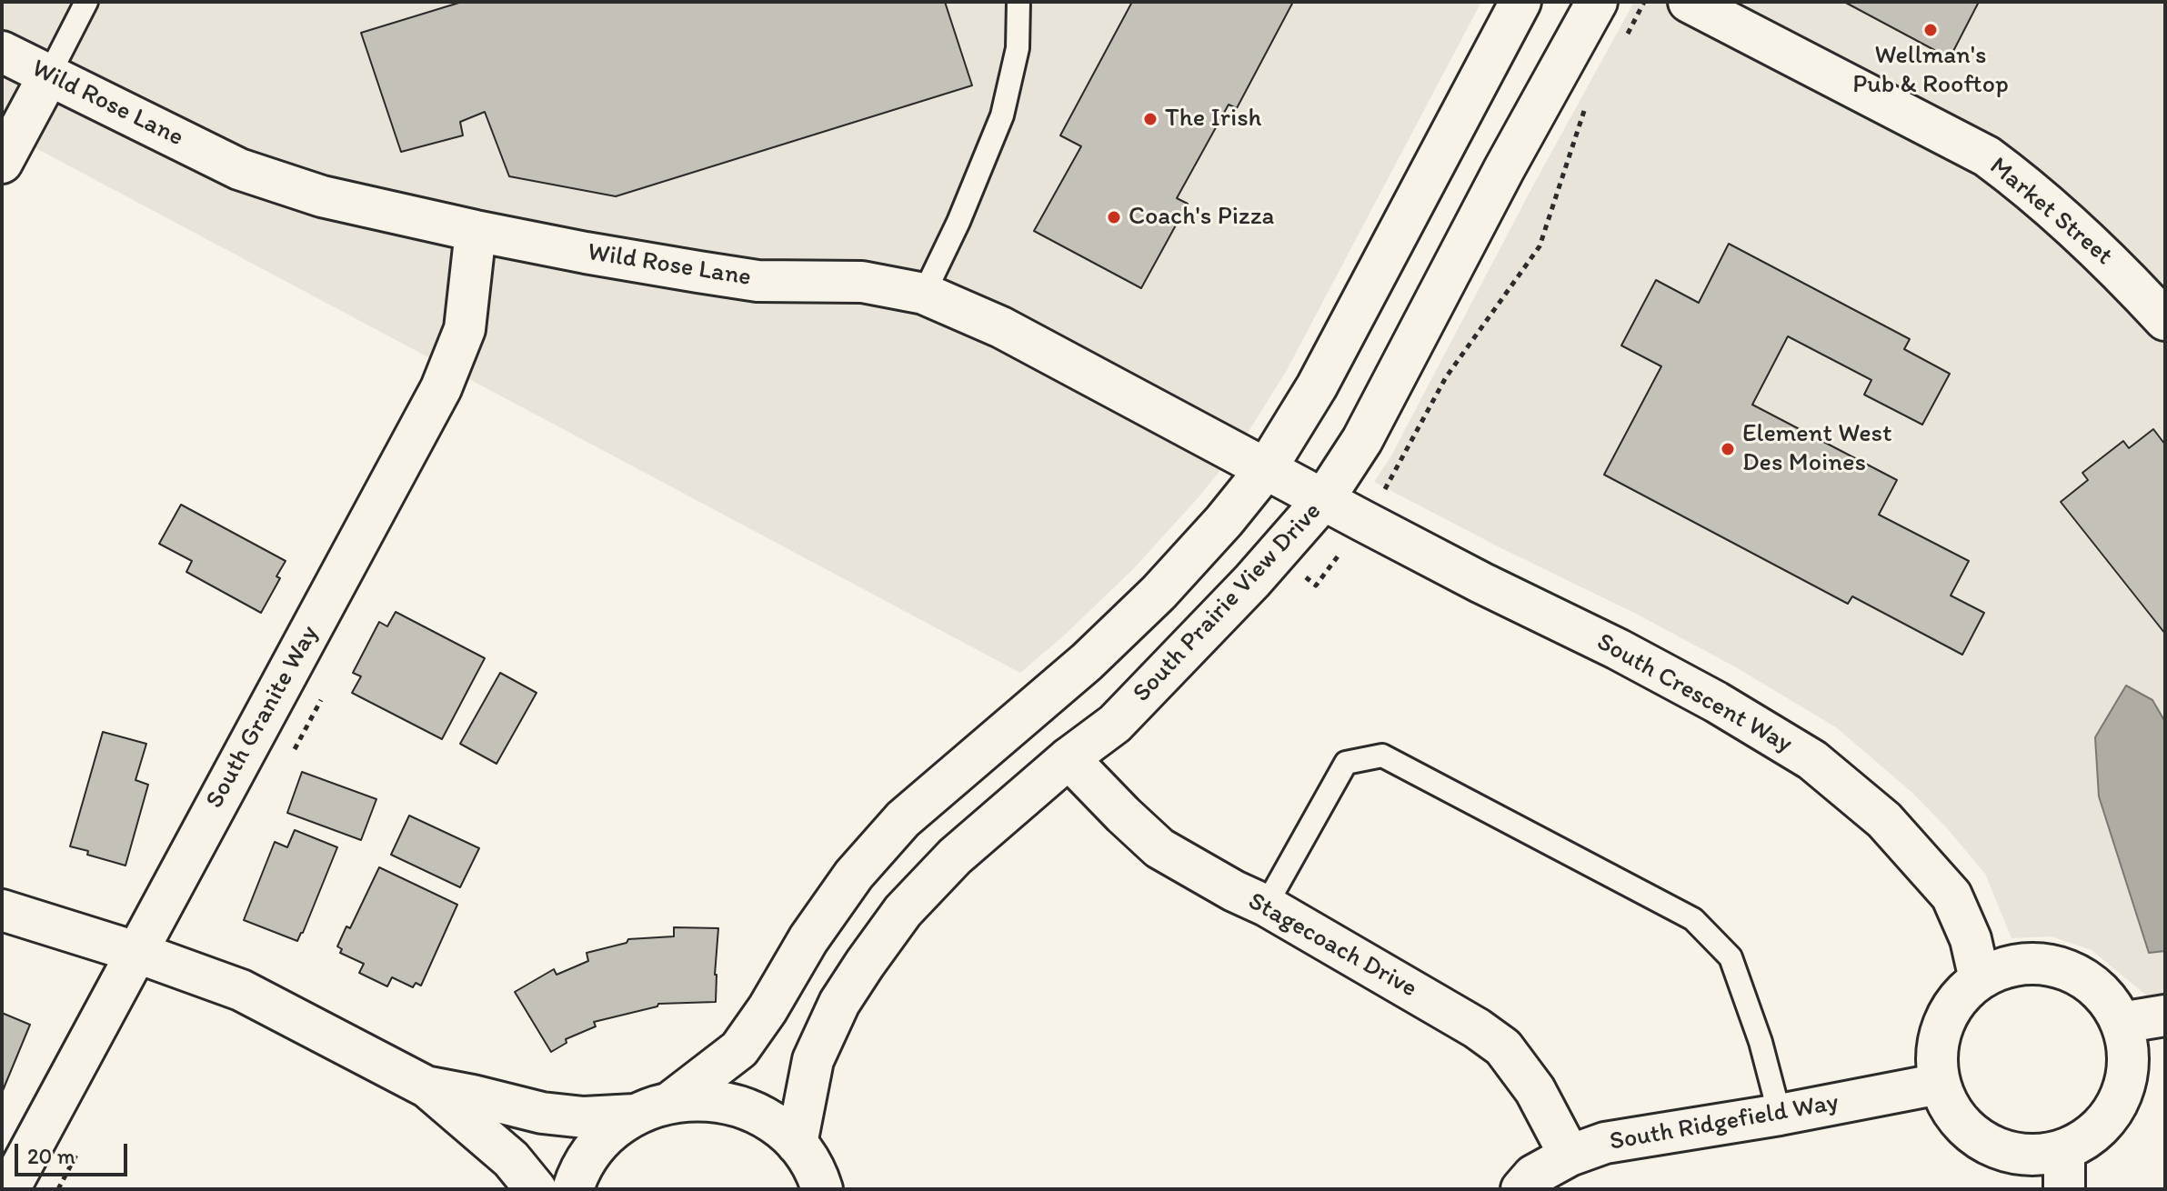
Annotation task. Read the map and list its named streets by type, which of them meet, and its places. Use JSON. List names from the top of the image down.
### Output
{
  "streets": {
    "street": [
      "Wild Rose Lane",
      "Market Street",
      "South Prairie View Drive",
      "South Crescent Way",
      "South Granite Way",
      "Stagecoach Drive",
      "South Ridgefield Way"
    ]
  },
  "crossings": [
    ["Wild Rose Lane", "South Prairie View Drive"],
    ["Wild Rose Lane", "South Crescent Way"],
    ["Wild Rose Lane", "South Granite Way"],
    ["South Prairie View Drive", "South Crescent Way"],
    ["South Prairie View Drive", "Stagecoach Drive"],
    ["South Crescent Way", "South Ridgefield Way"],
    ["Stagecoach Drive", "South Ridgefield Way"]
  ],
  "places": [
    "Wellman's Pub & Rooftop",
    "The Irish",
    "Coach's Pizza",
    "Element West Des Moines"
  ],
  "scale_bar": "20 m"
}
